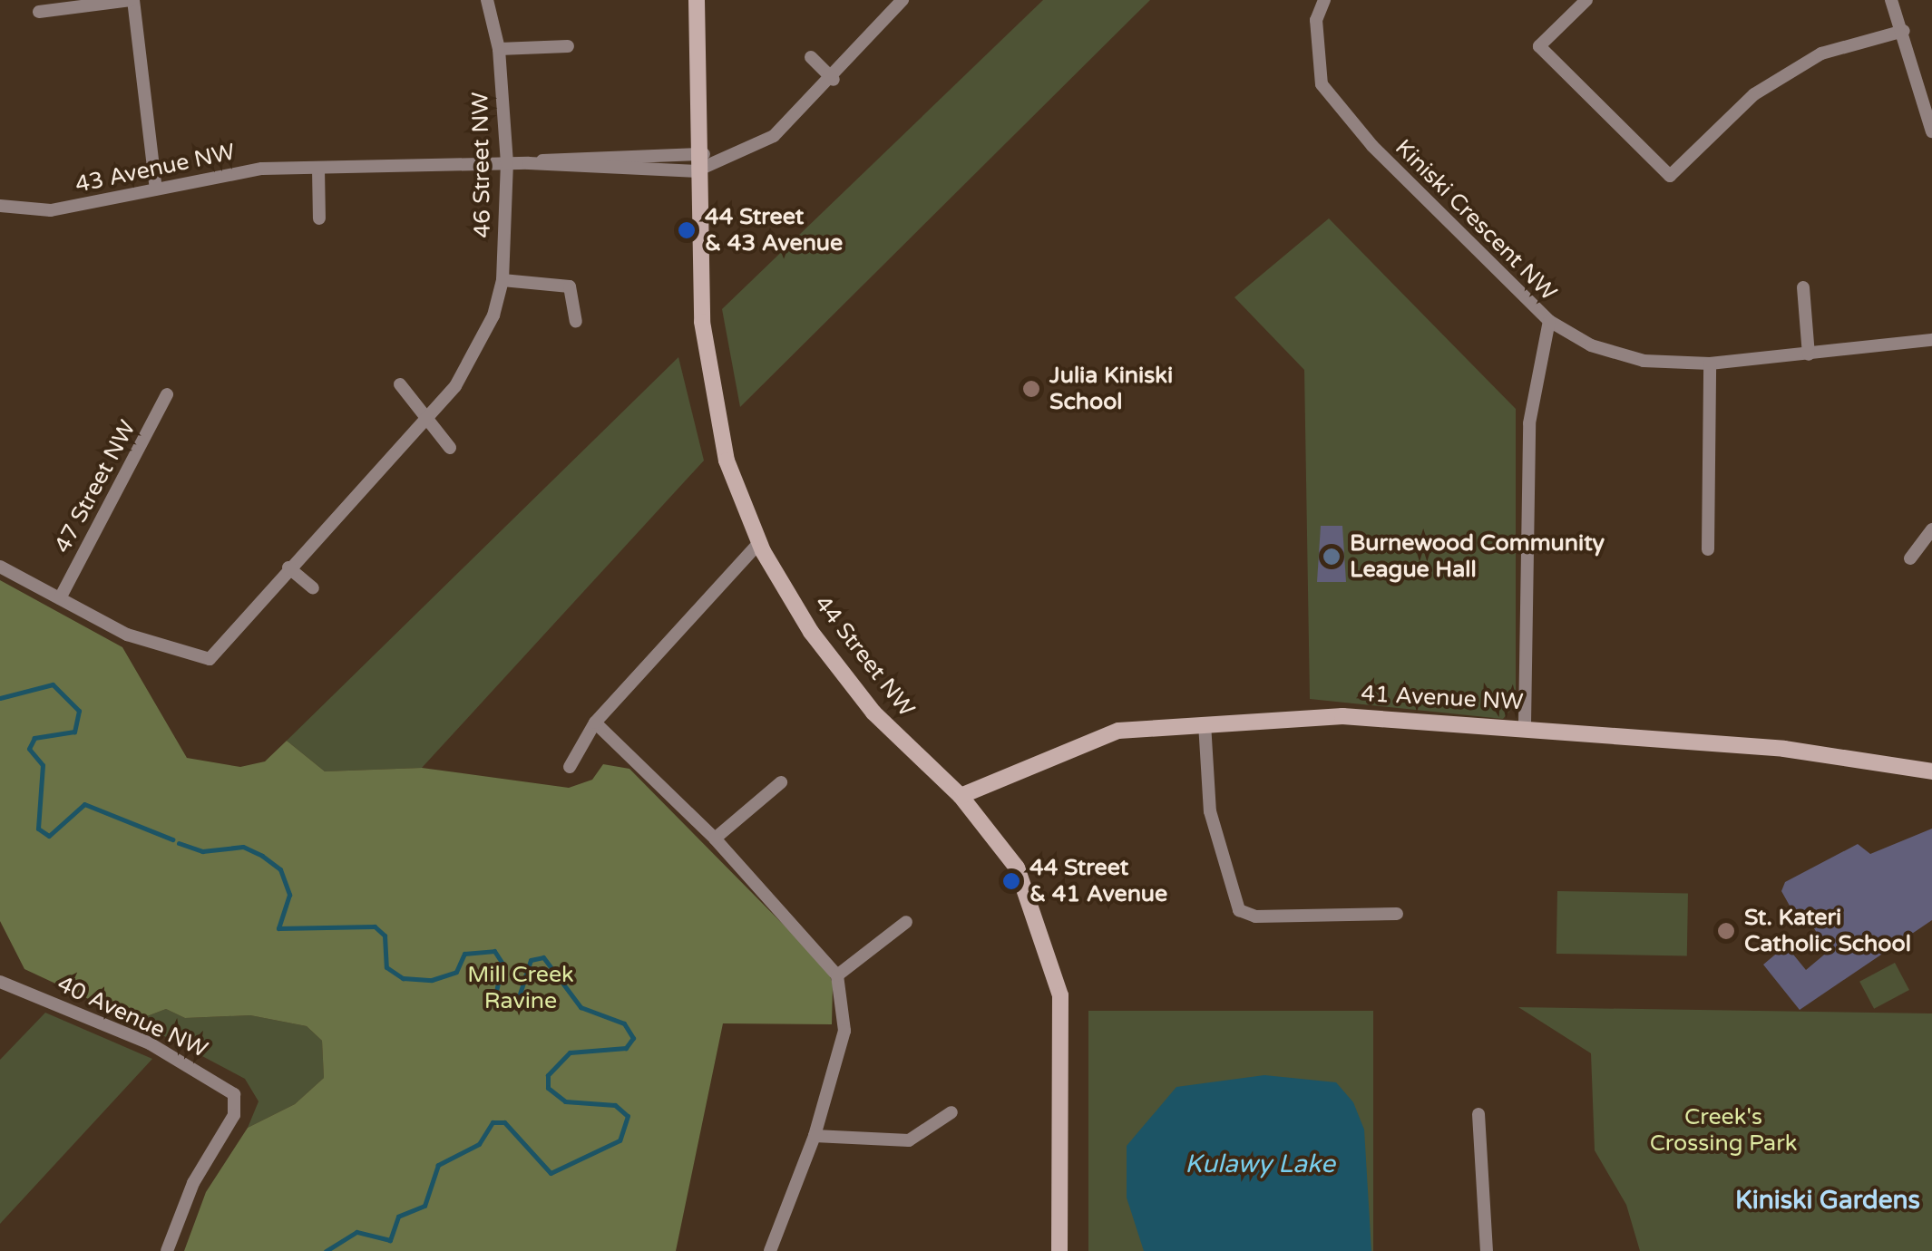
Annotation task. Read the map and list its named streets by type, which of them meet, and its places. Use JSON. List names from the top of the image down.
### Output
{
  "streets": {
    "street": [
      "46 Street NW",
      "43 Avenue NW",
      "Kiniski Crescent NW",
      "47 Street NW",
      "44 Street NW",
      "41 Avenue NW",
      "40 Avenue NW"
    ]
  },
  "crossings": [
    ["46 Street NW", "43 Avenue NW"],
    ["46 Street NW", "47 Street NW"],
    ["43 Avenue NW", "44 Street NW"],
    ["44 Street NW", "41 Avenue NW"]
  ],
  "districts": ["Kiniski Gardens"],
  "water": ["Kulawy Lake"],
  "parks": ["Mill Creek Ravine", "Creek's Crossing Park"],
  "places": [
    "44 Street & 43 Avenue",
    "Julia Kiniski School",
    "Burnewood Community League Hall",
    "44 Street & 41 Avenue",
    "St. Kateri Catholic School"
  ]
}
